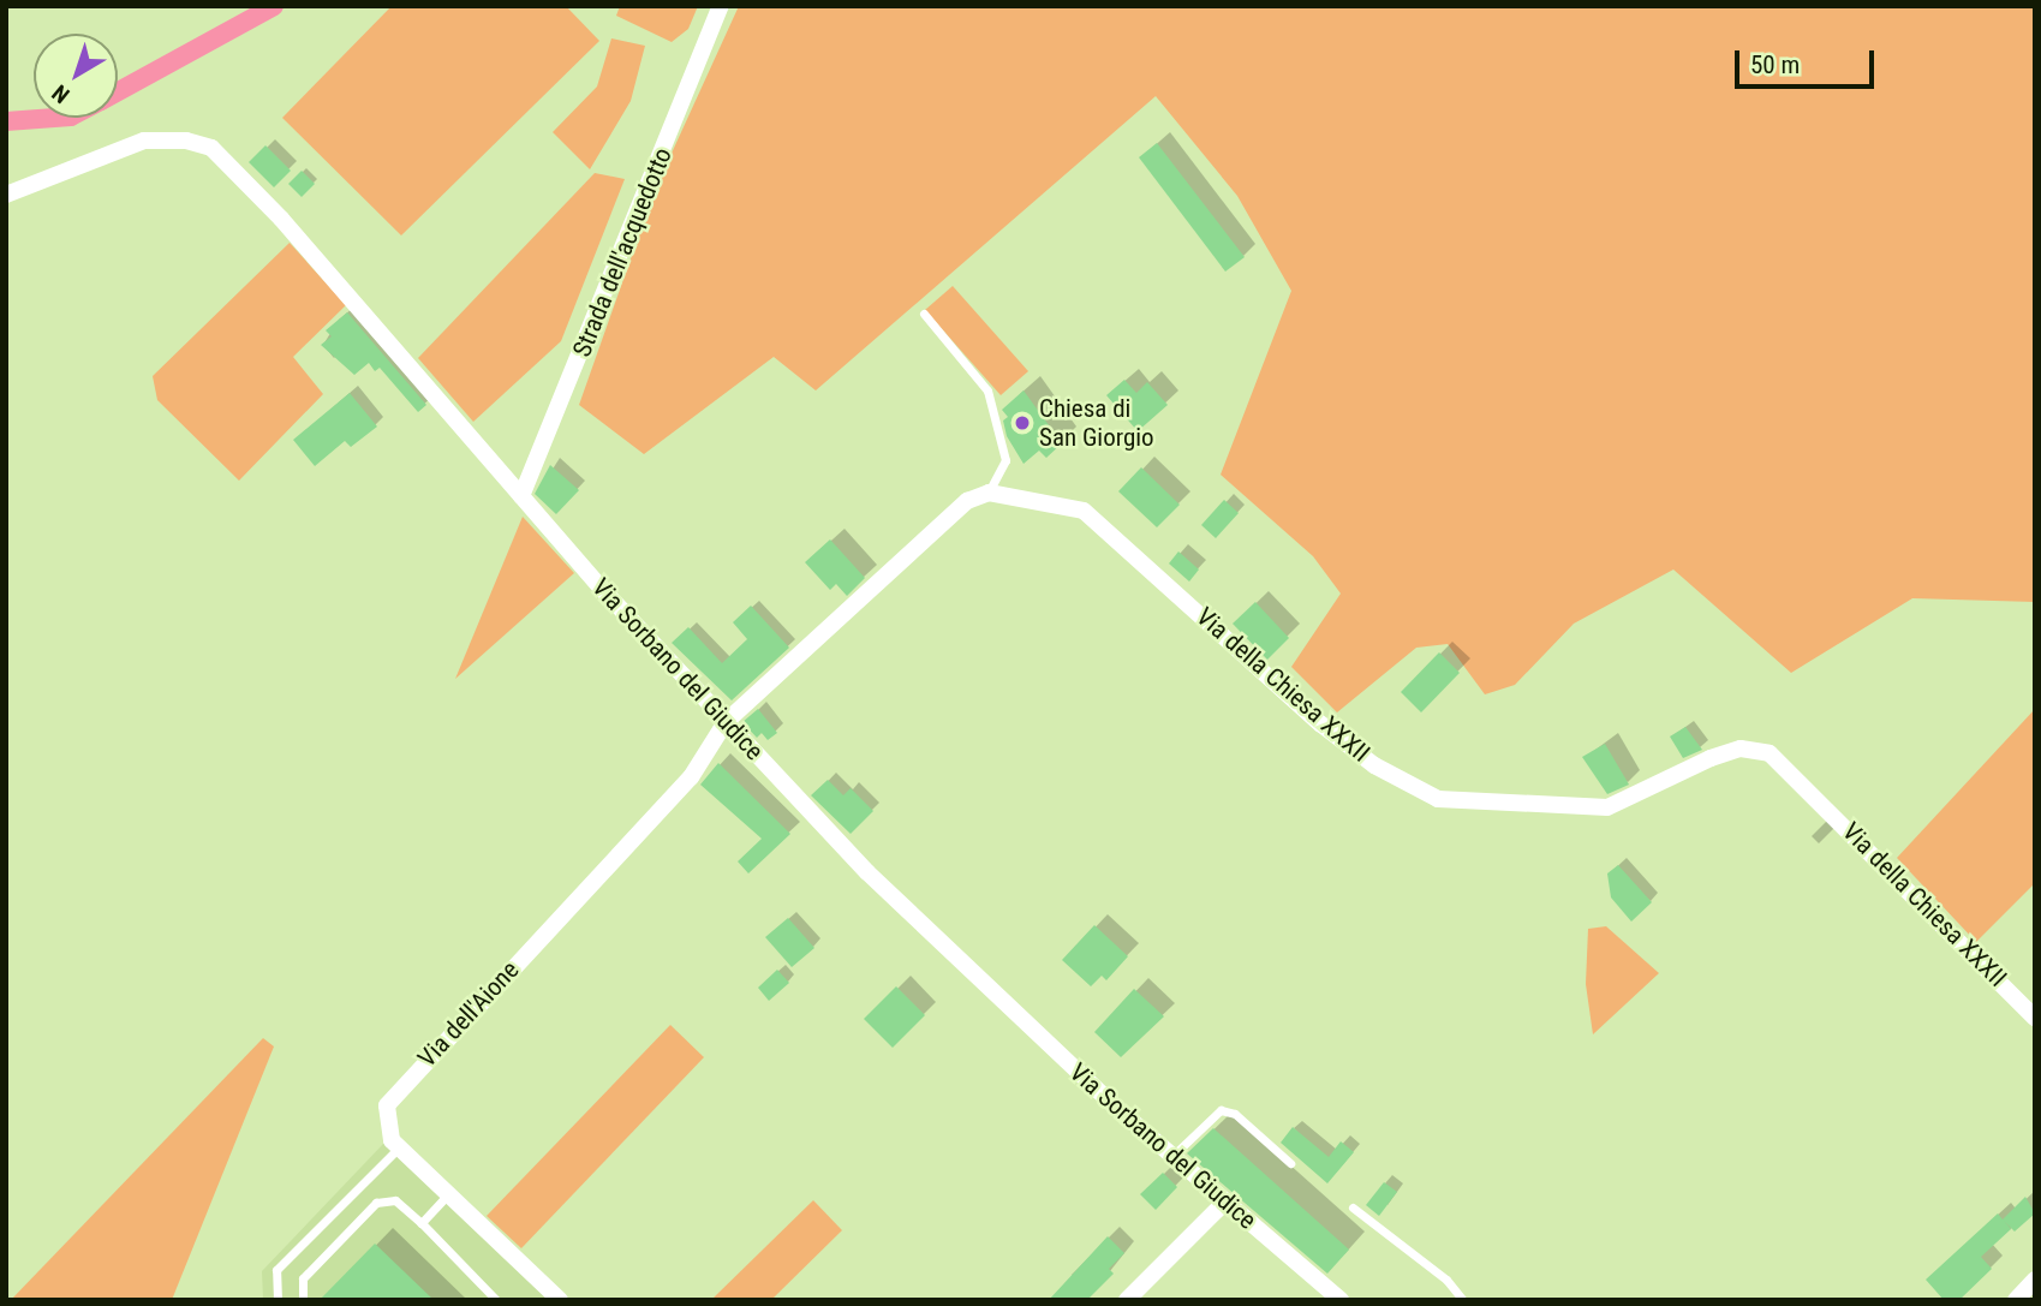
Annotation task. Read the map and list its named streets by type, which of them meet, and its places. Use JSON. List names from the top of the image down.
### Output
{
  "streets": {
    "street": [
      "Strada dell'acquedotto",
      "Via Sorbano del Giudice",
      "Via della Chiesa XXXII",
      "Via dell'Aione"
    ]
  },
  "crossings": [
    ["Strada dell'acquedotto", "Via Sorbano del Giudice"],
    ["Via Sorbano del Giudice", "Via dell'Aione"]
  ],
  "places": ["Chiesa di San Giorgio"],
  "scale_bar": "50 m",
  "north": "bottom left"
}
